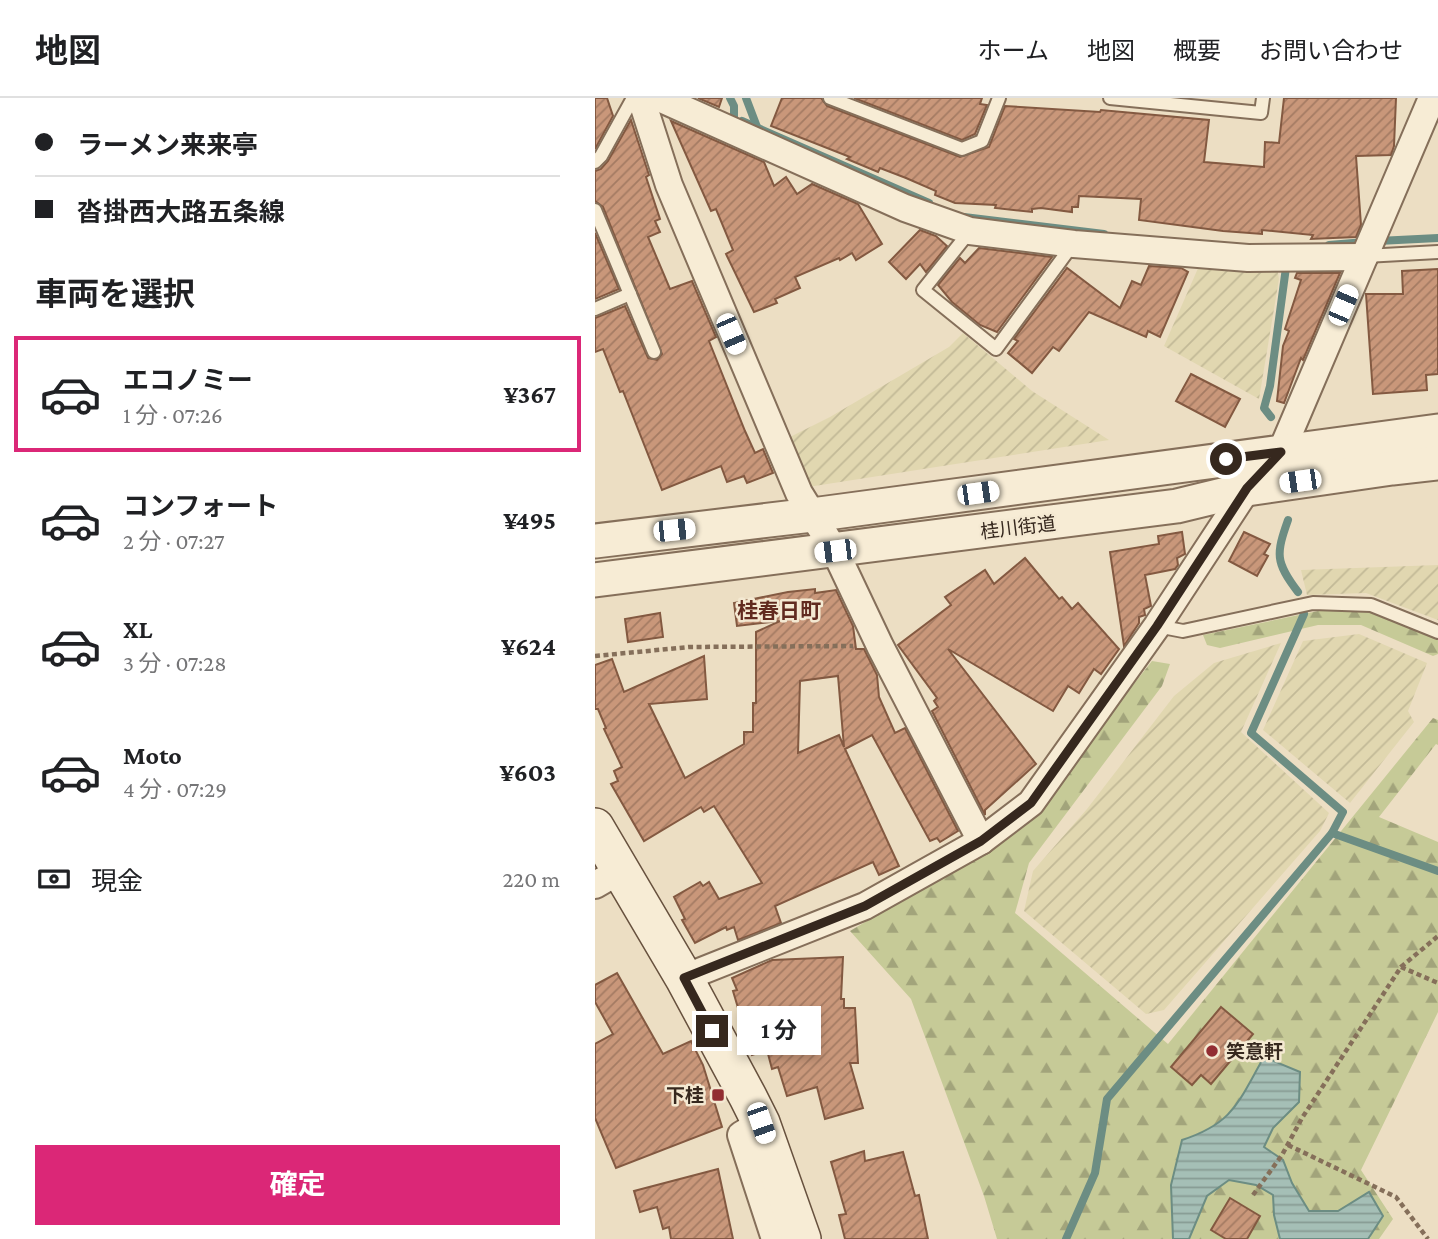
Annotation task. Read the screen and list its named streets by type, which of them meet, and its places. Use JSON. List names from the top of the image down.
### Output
{
  "streets": {
    "street": ["桂川街道"]
  },
  "districts": ["桂春日町"],
  "places": {
    "other": ["笑意軒"],
    "transit": ["下桂"]
  },
  "page": {
    "header": "地図",
    "nav": [
      "ホーム",
      "地図",
      "概要",
      "お問い合わせ"
    ],
    "banner": ["ラーメン来来亭", "沓掛西大路五条線"],
    "heading": "車両を選択",
    "list": [
      {
        "name": "エコノミー",
        "note": "1 分 · 07:26",
        "value": "¥367"
      },
      {
        "name": "コンフォート",
        "note": "2 分 · 07:27",
        "value": "¥495"
      },
      {
        "name": "XL",
        "note": "3 分 · 07:28",
        "value": "¥624"
      },
      {
        "name": "Moto",
        "note": "4 分 · 07:29",
        "value": "¥603"
      }
    ],
    "pay": ["現金", "220 m"],
    "bubble": "1 分",
    "buttons": "確定"
  }
}
